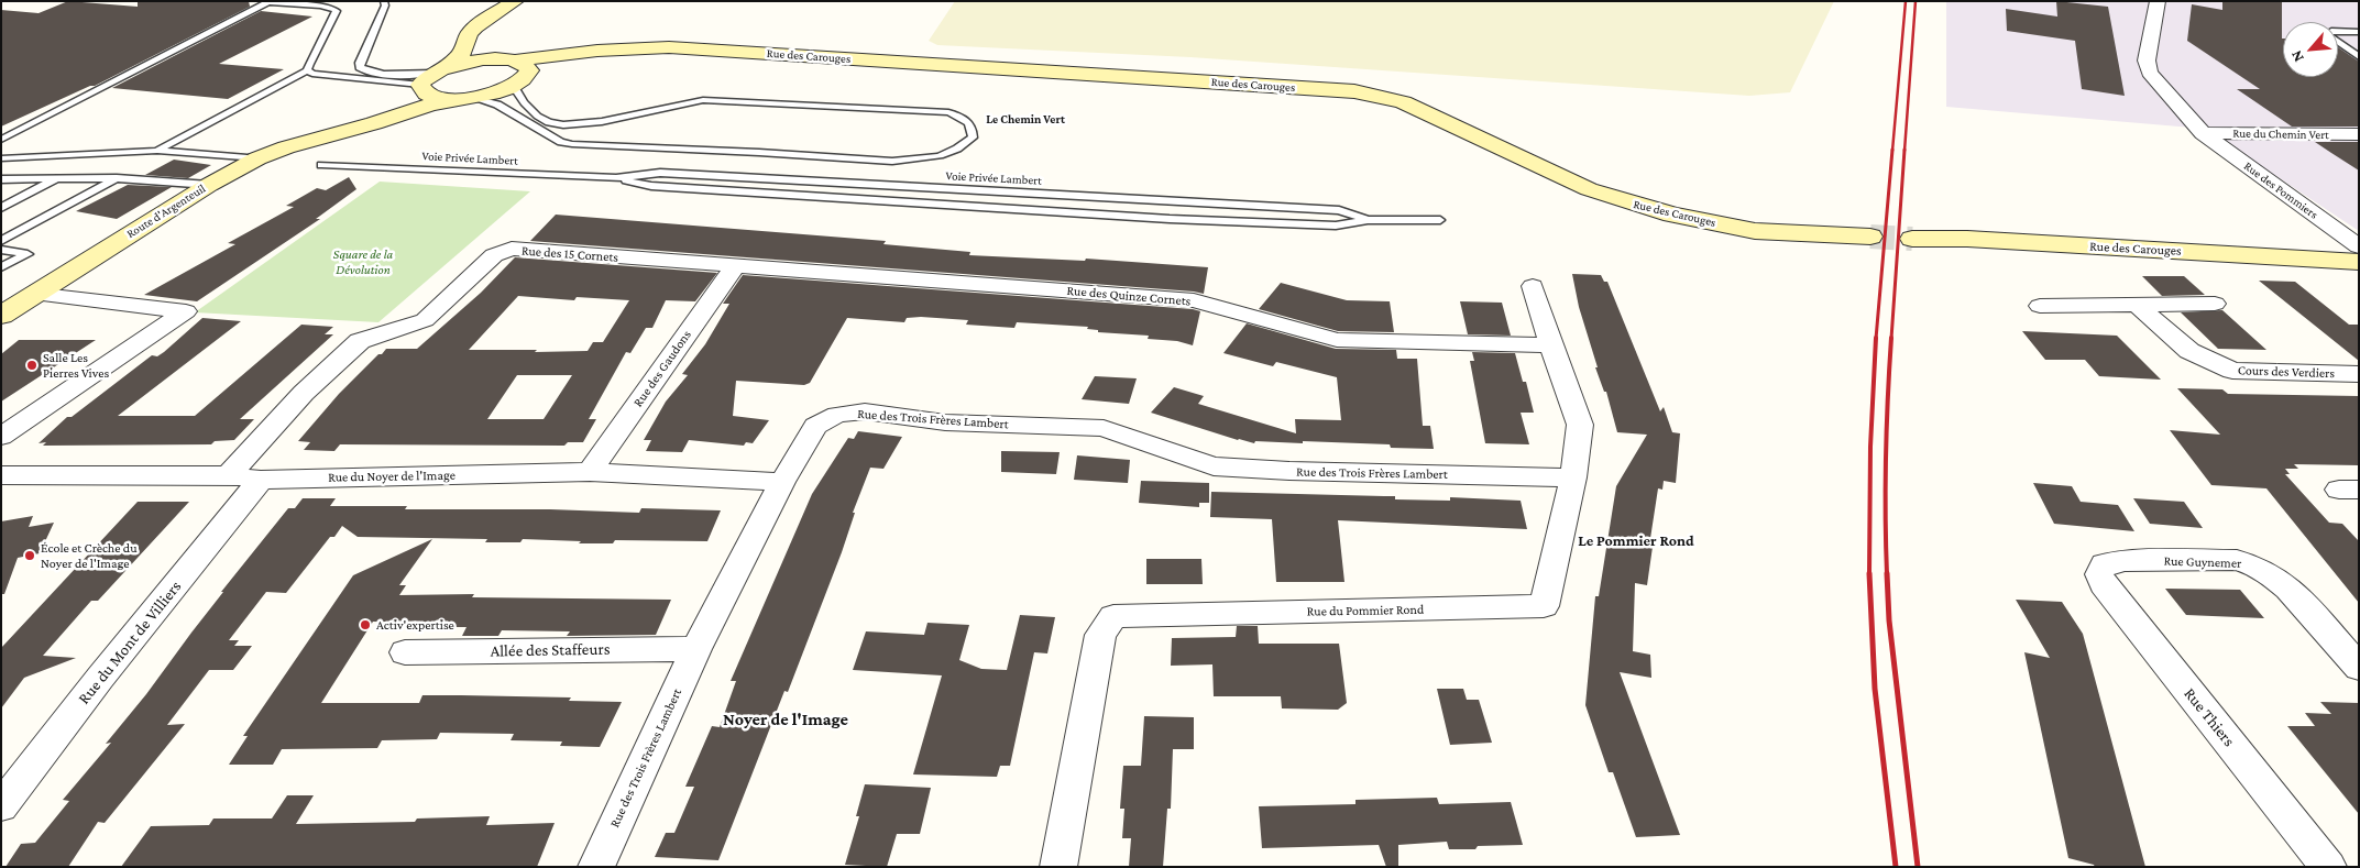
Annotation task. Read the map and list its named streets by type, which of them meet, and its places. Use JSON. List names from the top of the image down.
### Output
{
  "streets": {
    "main road": ["Rue des Carouges", "Route d'Argenteuil"],
    "street": [
      "Rue du Chemin Vert",
      "Rue des Pommiers",
      "Rue des 15 Cornets",
      "Rue des Quinze Cornets",
      "Rue des Gaudons",
      "Cours des Verdiers",
      "Rue des Trois Frères Lambert",
      "Rue du Noyer de l'Image",
      "Rue Guynemer",
      "Rue du Pommier Rond",
      "Rue du Mont de Villiers",
      "Allée des Staffeurs",
      "Rue Thiers"
    ],
    "lane": ["Voie Privée Lambert"]
  },
  "crossings": [
    ["Rue des Carouges", "Route d'Argenteuil"],
    ["Rue du Chemin Vert", "Rue des Pommiers"],
    ["Rue des 15 Cornets", "Rue des Quinze Cornets"],
    ["Rue des 15 Cornets", "Rue des Gaudons"],
    ["Rue des 15 Cornets", "Rue du Noyer de l'Image"],
    ["Rue des Quinze Cornets", "Rue des Gaudons"],
    ["Rue des Quinze Cornets", "Rue du Pommier Rond"],
    ["Rue des Gaudons", "Rue du Noyer de l'Image"],
    ["Rue des Trois Frères Lambert", "Rue du Noyer de l'Image"],
    ["Rue des Trois Frères Lambert", "Rue du Pommier Rond"],
    ["Rue des Trois Frères Lambert", "Allée des Staffeurs"],
    ["Rue du Noyer de l'Image", "Rue du Mont de Villiers"],
    ["Rue Guynemer", "Rue Thiers"]
  ],
  "districts": ["Le Chemin Vert", "Le Pommier Rond", "Noyer de l'Image"],
  "parks": ["Square de la Dévolution"],
  "places": ["Salle Les Pierres Vives", "École et Crèche du Noyer de l'Image", "Activ'expertise"],
  "north": "bottom left"
}
